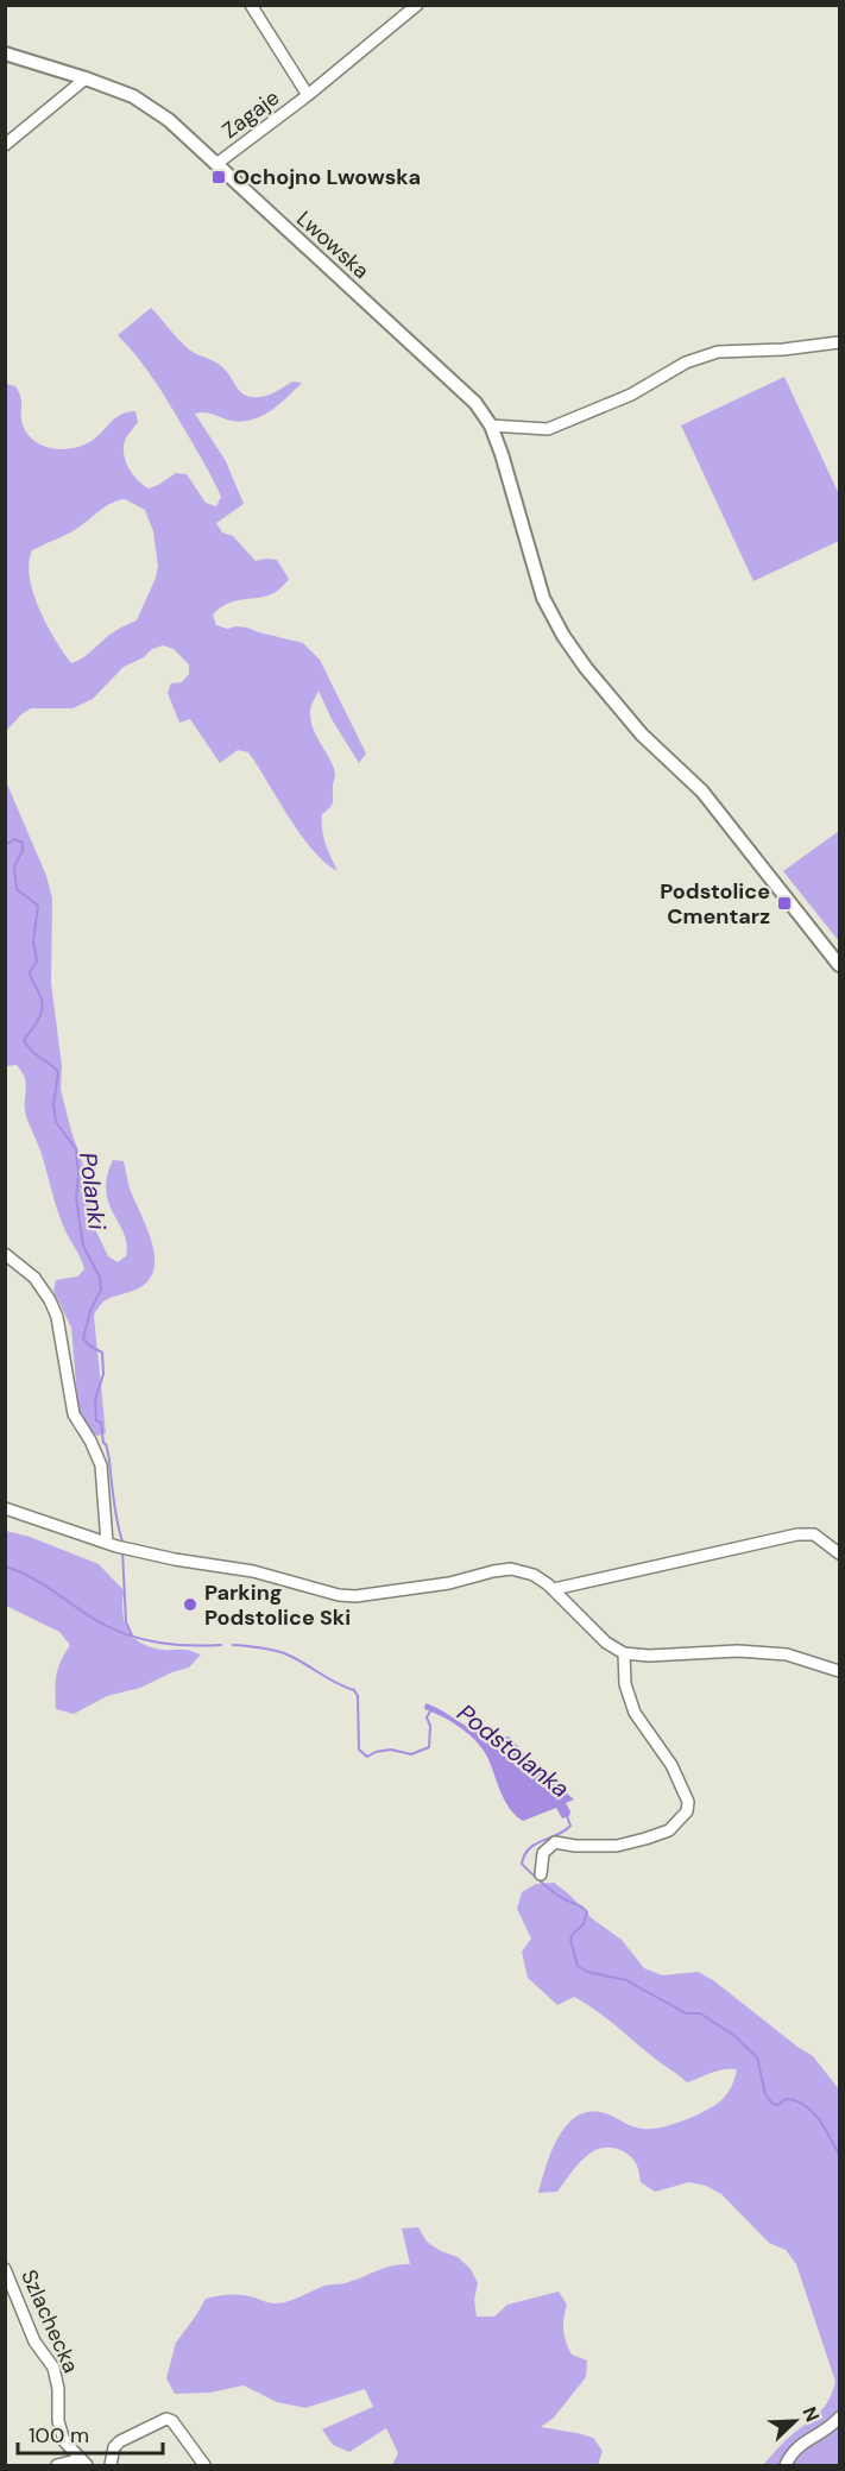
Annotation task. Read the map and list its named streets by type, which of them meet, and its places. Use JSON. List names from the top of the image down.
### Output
{
  "streets": {
    "street": ["Zagaje", "Lwowska", "Szlachecka"]
  },
  "crossings": [
    ["Zagaje", "Lwowska"]
  ],
  "water": ["Polanki", "Podstolanka"],
  "places": {
    "transit": ["Ochojno Lwowska", "Podstolice Cmentarz"],
    "other": ["Parking Podstolice Ski"]
  },
  "scale_bar": "100 m",
  "north": "top right"
}
